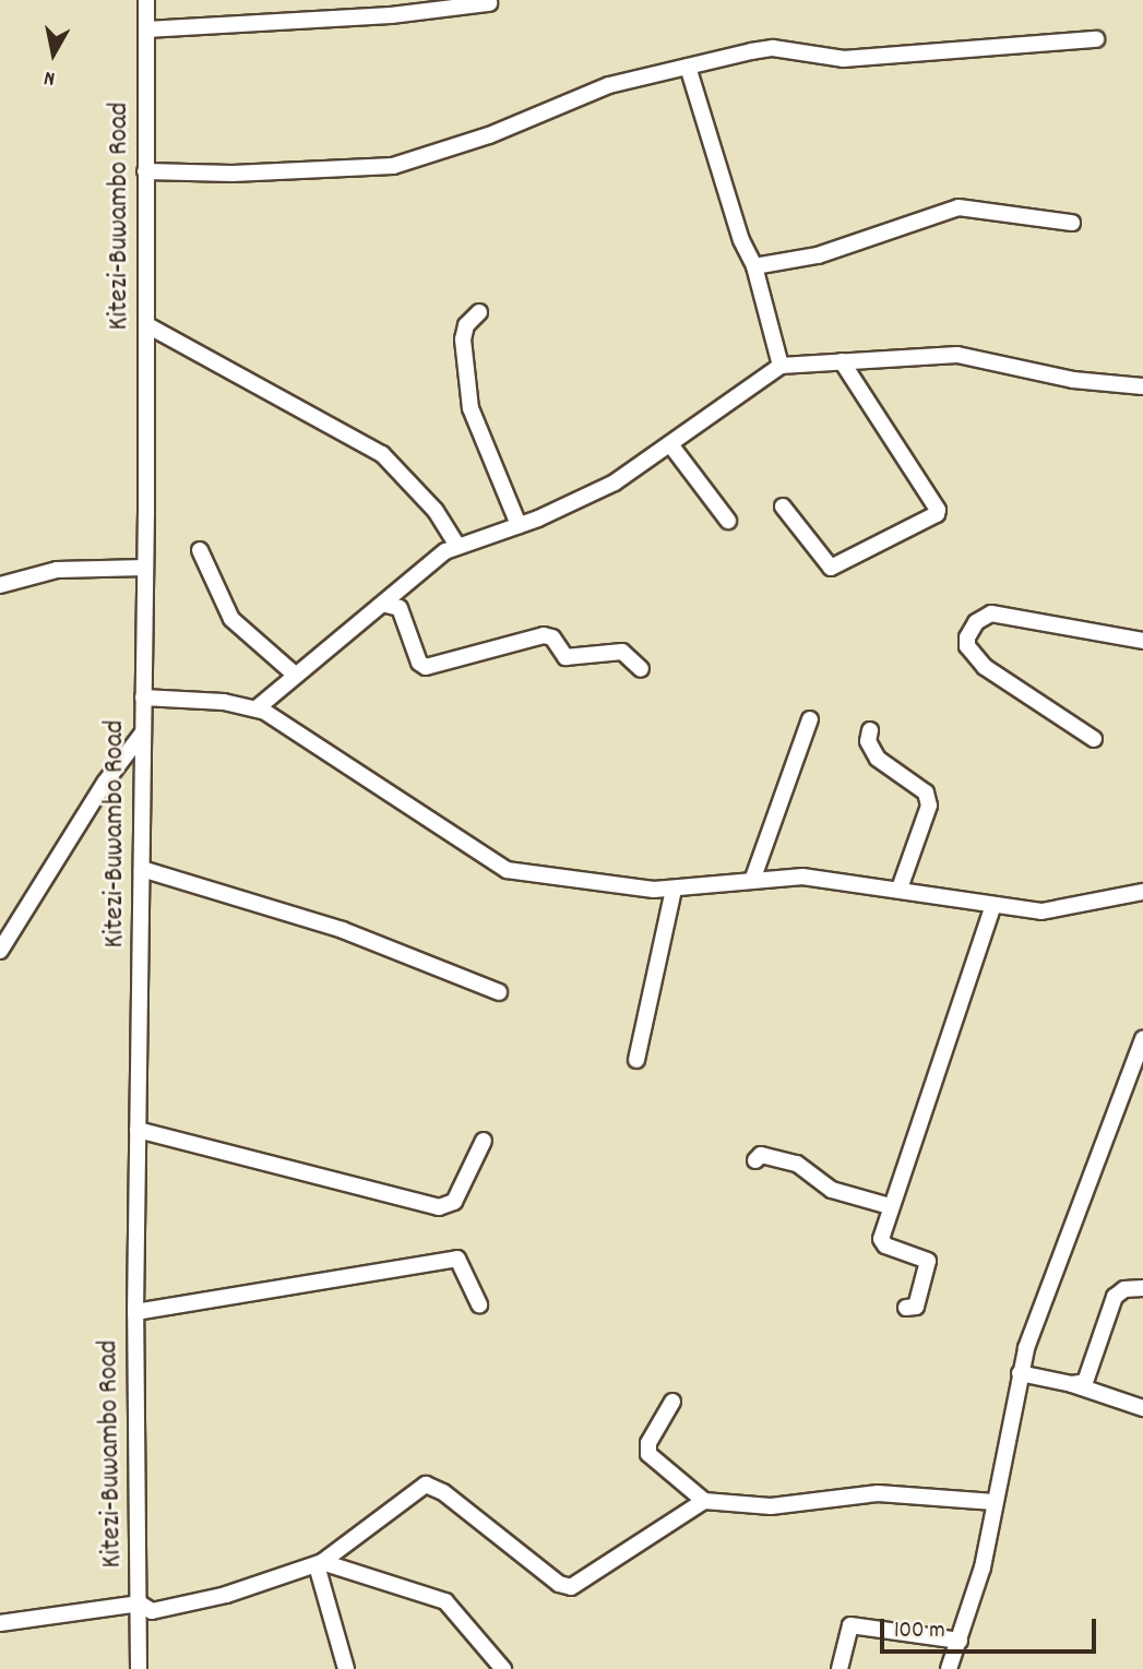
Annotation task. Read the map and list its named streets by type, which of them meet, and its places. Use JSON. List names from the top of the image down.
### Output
{
  "streets": {
    "street": ["Kitezi-Buwambo Road"]
  },
  "scale_bar": "100 m",
  "north": "bottom"
}
